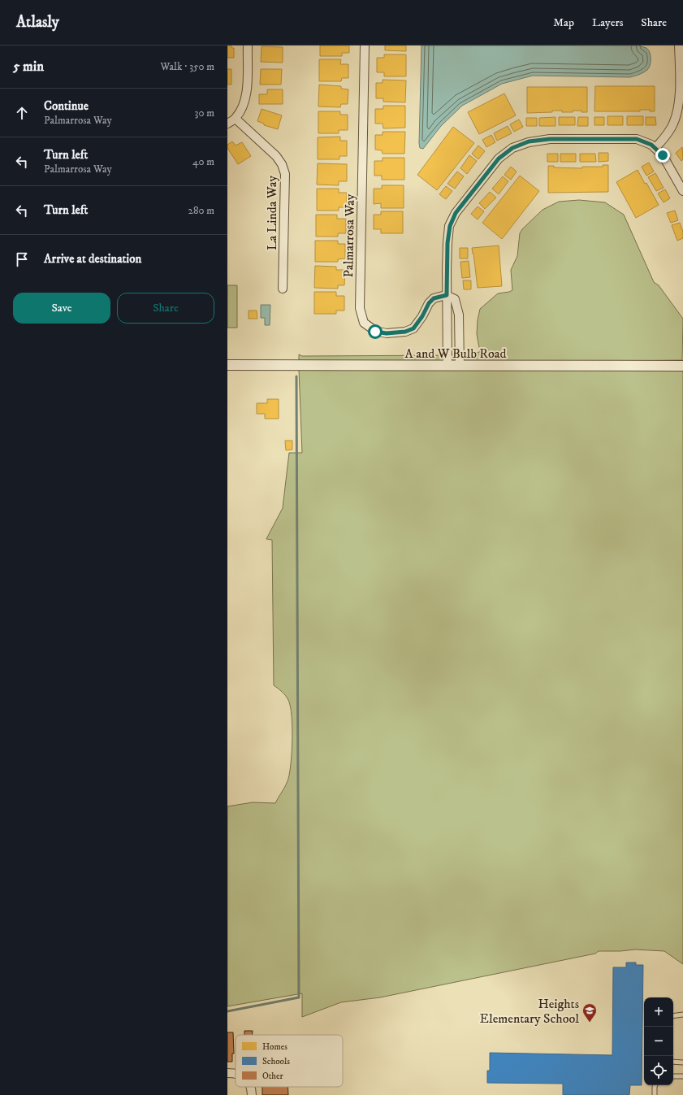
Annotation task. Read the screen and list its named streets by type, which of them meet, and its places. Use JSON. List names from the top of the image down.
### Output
{
  "streets": {
    "street": ["La Linda Way", "Palmarrosa Way", "A and W Bulb Road"]
  },
  "places": {
    "school or university": ["Heights Elementary School"]
  },
  "legend": ["Homes", "Schools", "Other"],
  "page": {
    "header": "Atlasly",
    "nav": ["Map", "Layers", "Share"],
    "heading": ["5 min", "Walk · 350 m"],
    "list": [
      ["Continue", "Palmarrosa Way", "30 m"],
      ["Turn left", "Palmarrosa Way", "40 m"],
      ["Turn left", "280 m"],
      "Arrive at destination"
    ],
    "buttons": ["Save", "Share"],
    "map_buttons": ["+", "−"]
  }
}
